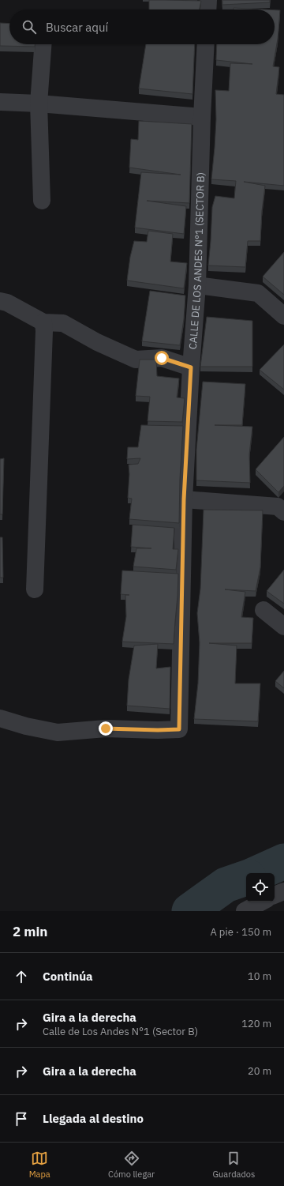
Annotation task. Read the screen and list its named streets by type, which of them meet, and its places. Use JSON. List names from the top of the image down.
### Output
{
  "streets": {
    "street": ["CALLE DE LOS ANDES N°1 (SECTOR B)"]
  },
  "page": {
    "search": "Buscar aquí",
    "heading": ["2 min", "A pie · 150 m"],
    "list": [
      ["Continúa", "10 m"],
      ["Gira a la derecha", "Calle de Los Andes N°1 (Sector B)", "120 m"],
      ["Gira a la derecha", "20 m"],
      "Llegada al destino"
    ],
    "nav": ["Mapa", "Cómo llegar", "Guardados"]
  }
}
